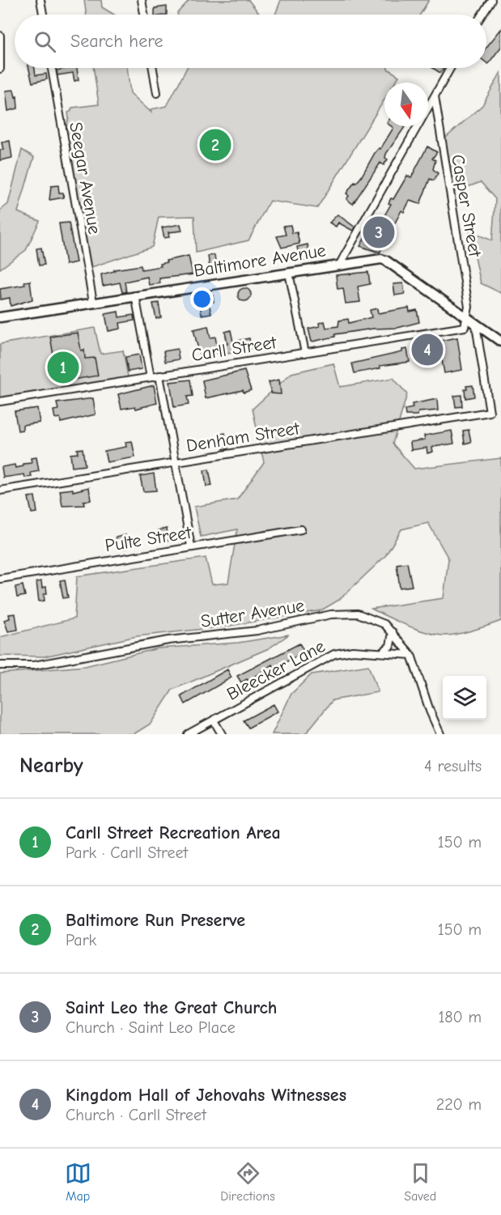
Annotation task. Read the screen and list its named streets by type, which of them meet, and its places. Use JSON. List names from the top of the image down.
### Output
{
  "streets": {
    "street": [
      "Seegar Avenue",
      "Casper Street",
      "Baltimore Avenue",
      "Carll Street",
      "Denham Street",
      "Pulte Street",
      "Sutter Avenue",
      "Bleecker Lane"
    ]
  },
  "crossings": [
    ["Seegar Avenue", "Baltimore Avenue"],
    ["Casper Street", "Baltimore Avenue"],
    ["Casper Street", "Carll Street"],
    ["Baltimore Avenue", "Carll Street"],
    ["Baltimore Avenue", "Denham Street"],
    ["Sutter Avenue", "Bleecker Lane"]
  ],
  "north": "bottom",
  "page": {
    "search": "Search here",
    "pins": [
      "2",
      "3",
      "4",
      "1"
    ],
    "heading": ["Nearby", "4 results"],
    "list": [
      {
        "mark": "1",
        "name": "Carll Street Recreation Area",
        "note": "Park · Carll Street",
        "value": "150 m"
      },
      {
        "mark": "2",
        "name": "Baltimore Run Preserve",
        "note": "Park",
        "value": "150 m"
      },
      {
        "mark": "3",
        "name": "Saint Leo the Great Church",
        "note": "Church · Saint Leo Place",
        "value": "180 m"
      },
      {
        "mark": "4",
        "name": "Kingdom Hall of Jehovahs Witnesses",
        "note": "Church · Carll Street",
        "value": "220 m"
      }
    ],
    "nav": ["Map", "Directions", "Saved"]
  }
}
